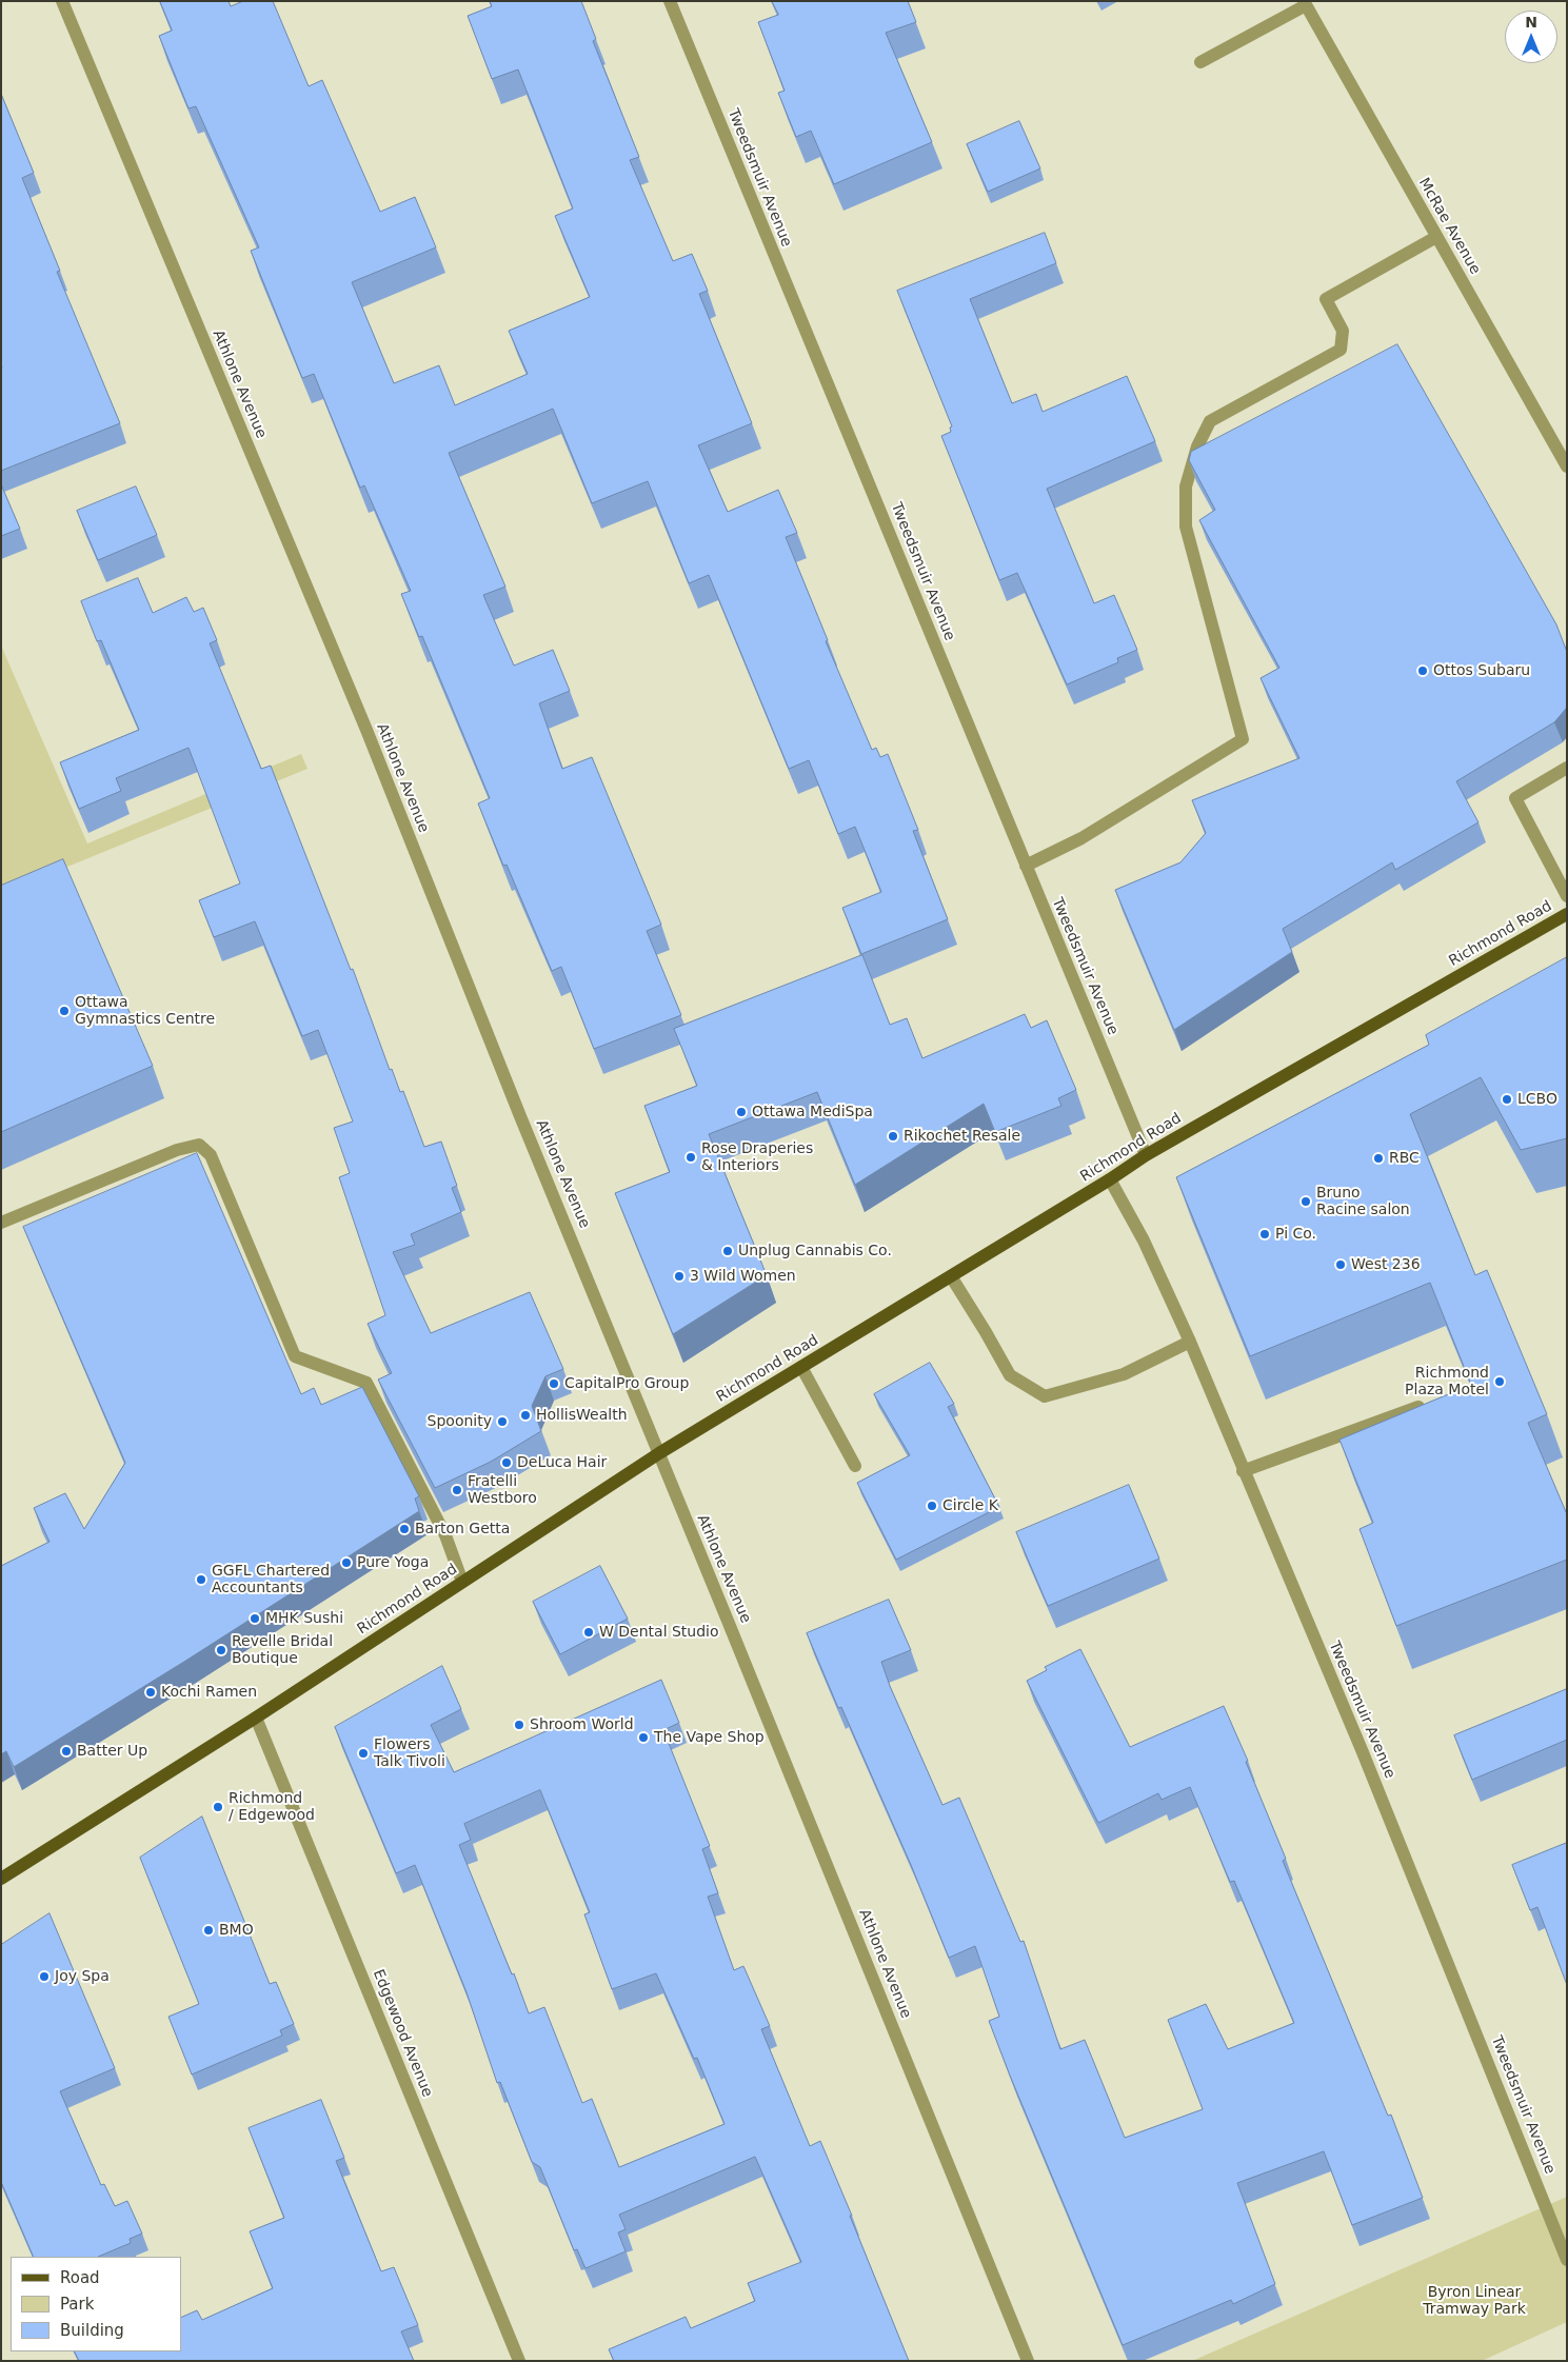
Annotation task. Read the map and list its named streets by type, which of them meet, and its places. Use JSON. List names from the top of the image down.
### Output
{
  "streets": {
    "main road": ["Richmond Road"],
    "street": [
      "Tweedsmuir Avenue",
      "McRae Avenue",
      "Athlone Avenue",
      "Edgewood Avenue"
    ]
  },
  "crossings": [
    ["Tweedsmuir Avenue", "Richmond Road"],
    ["Athlone Avenue", "Richmond Road"],
    ["Richmond Road", "Edgewood Avenue"]
  ],
  "parks": ["Byron Linear Tramway Park"],
  "places": [
    "Ottos Subaru",
    "Ottawa Gymnastics Centre",
    "LCBO",
    "Ottawa MediSpa",
    "Rikochet Resale",
    "Rose Draperies & Interiors",
    "RBC",
    "Bruno Racine salon",
    "Pi Co.",
    "Unplug Cannabis Co.",
    "West 236",
    "3 Wild Women",
    "Richmond Plaza Motel",
    "CapitalPro Group",
    "HollisWealth",
    "Spoonity",
    "DeLuca Hair",
    "Fratelli Westboro",
    "Circle K",
    "Barton Getta",
    "Pure Yoga",
    "GGFL Chartered Accountants",
    "MHK Sushi",
    "W Dental Studio",
    "Revelle Bridal Boutique",
    "Kochi Ramen",
    "Shroom World",
    "The Vape Shop",
    "Batter Up",
    "Flowers Talk Tivoli",
    "Richmond / Edgewood",
    "BMO",
    "Joy Spa"
  ],
  "legend": ["Road", "Park", "Building"],
  "north": "top"
}
